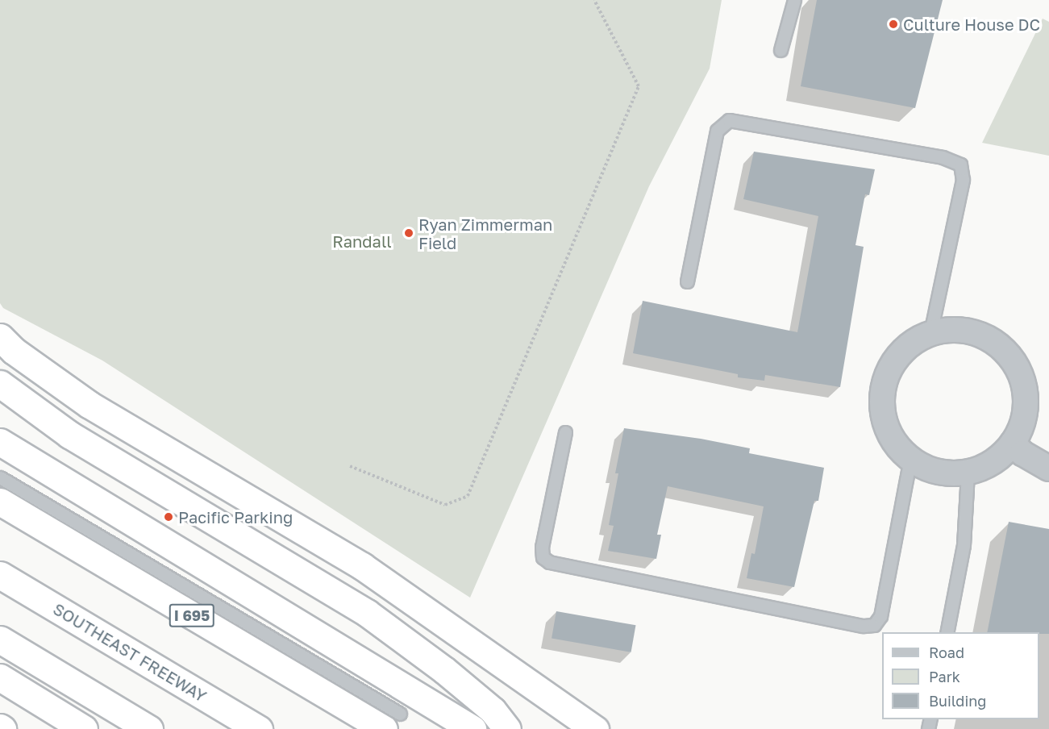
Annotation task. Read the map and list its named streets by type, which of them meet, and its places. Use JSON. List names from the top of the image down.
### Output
{
  "streets": {
    "highway": ["I 695", "SOUTHEAST FREEWAY"]
  },
  "parks": ["Randall"],
  "places": ["Culture House DC", "Ryan Zimmerman Field", "Pacific Parking"],
  "legend": ["Road", "Park", "Building"]
}
